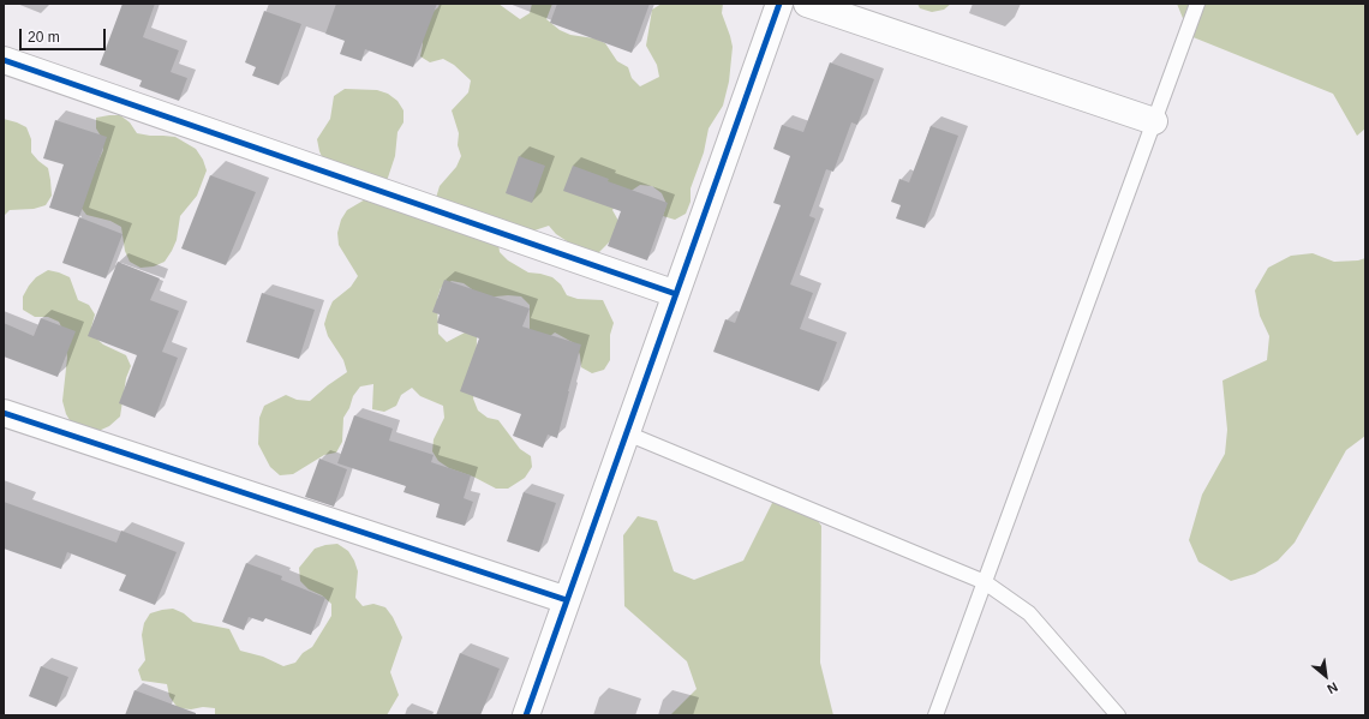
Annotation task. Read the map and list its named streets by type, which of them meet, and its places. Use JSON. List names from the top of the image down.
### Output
{
  "scale_bar": "20 m",
  "north": "bottom right"
}
